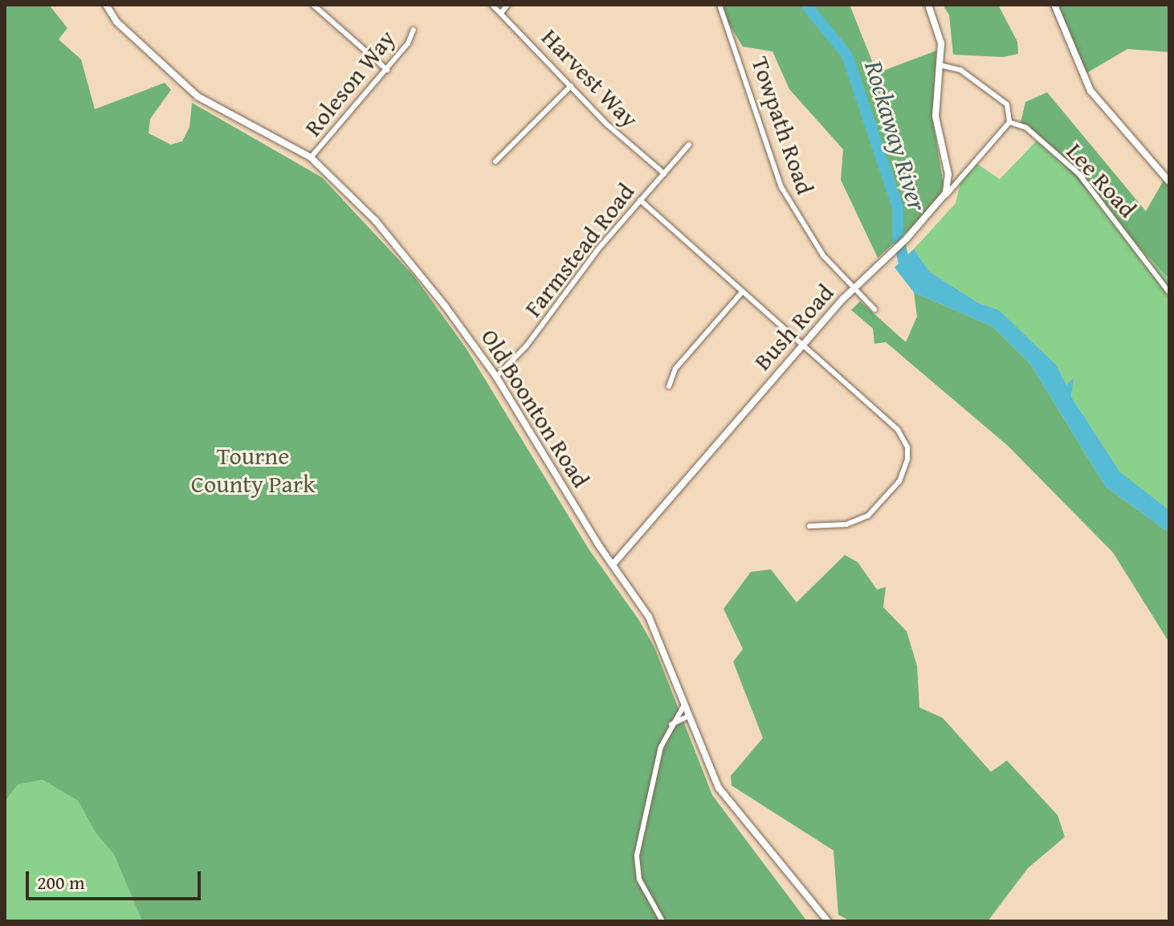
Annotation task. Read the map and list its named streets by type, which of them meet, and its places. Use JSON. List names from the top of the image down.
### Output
{
  "streets": {
    "street": [
      "Harvest Way",
      "Roleson Way",
      "Towpath Road",
      "Lee Road",
      "Farmstead Road",
      "Bush Road",
      "Old Boonton Road"
    ]
  },
  "crossings": [
    ["Harvest Way", "Farmstead Road"],
    ["Roleson Way", "Old Boonton Road"],
    ["Towpath Road", "Bush Road"],
    ["Lee Road", "Bush Road"],
    ["Farmstead Road", "Old Boonton Road"],
    ["Bush Road", "Old Boonton Road"]
  ],
  "water": ["Rockaway River"],
  "parks": ["Tourne County Park"],
  "scale_bar": "200 m"
}
